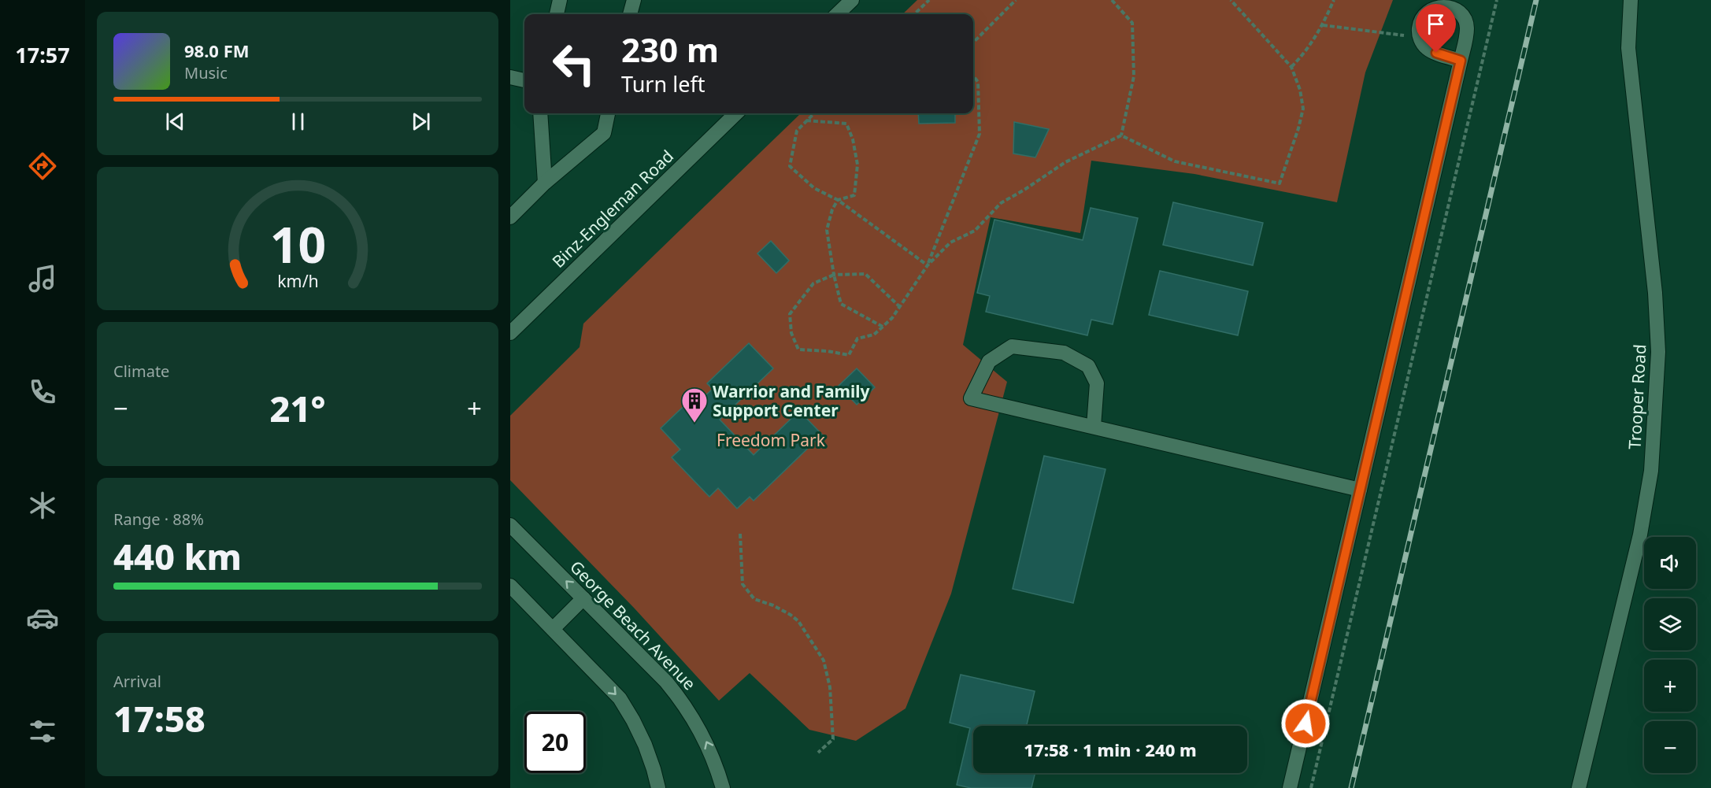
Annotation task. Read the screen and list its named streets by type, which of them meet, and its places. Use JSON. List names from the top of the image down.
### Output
{
  "streets": {
    "street": ["Binz-Engleman Road", "Trooper Road", "George Beach Avenue"]
  },
  "parks": ["Freedom Park"],
  "places": {
    "building": ["Warrior and Family Support Center"]
  },
  "page": {
    "tabs": "17:57",
    "turn": ["230 m", "Turn left"],
    "song": ["98.0 FM", "Music"],
    "tile": [
      "Climate",
      ["Range · 88%", "440 km"],
      ["Arrival", "17:58"]
    ],
    "heat": ["−", "21°", "+"],
    "map_buttons": ["+", "−"],
    "limit": "20",
    "trip": "17:58 · 1 min · 240 m",
    "gauge": ["10", "km/h"]
  }
}
